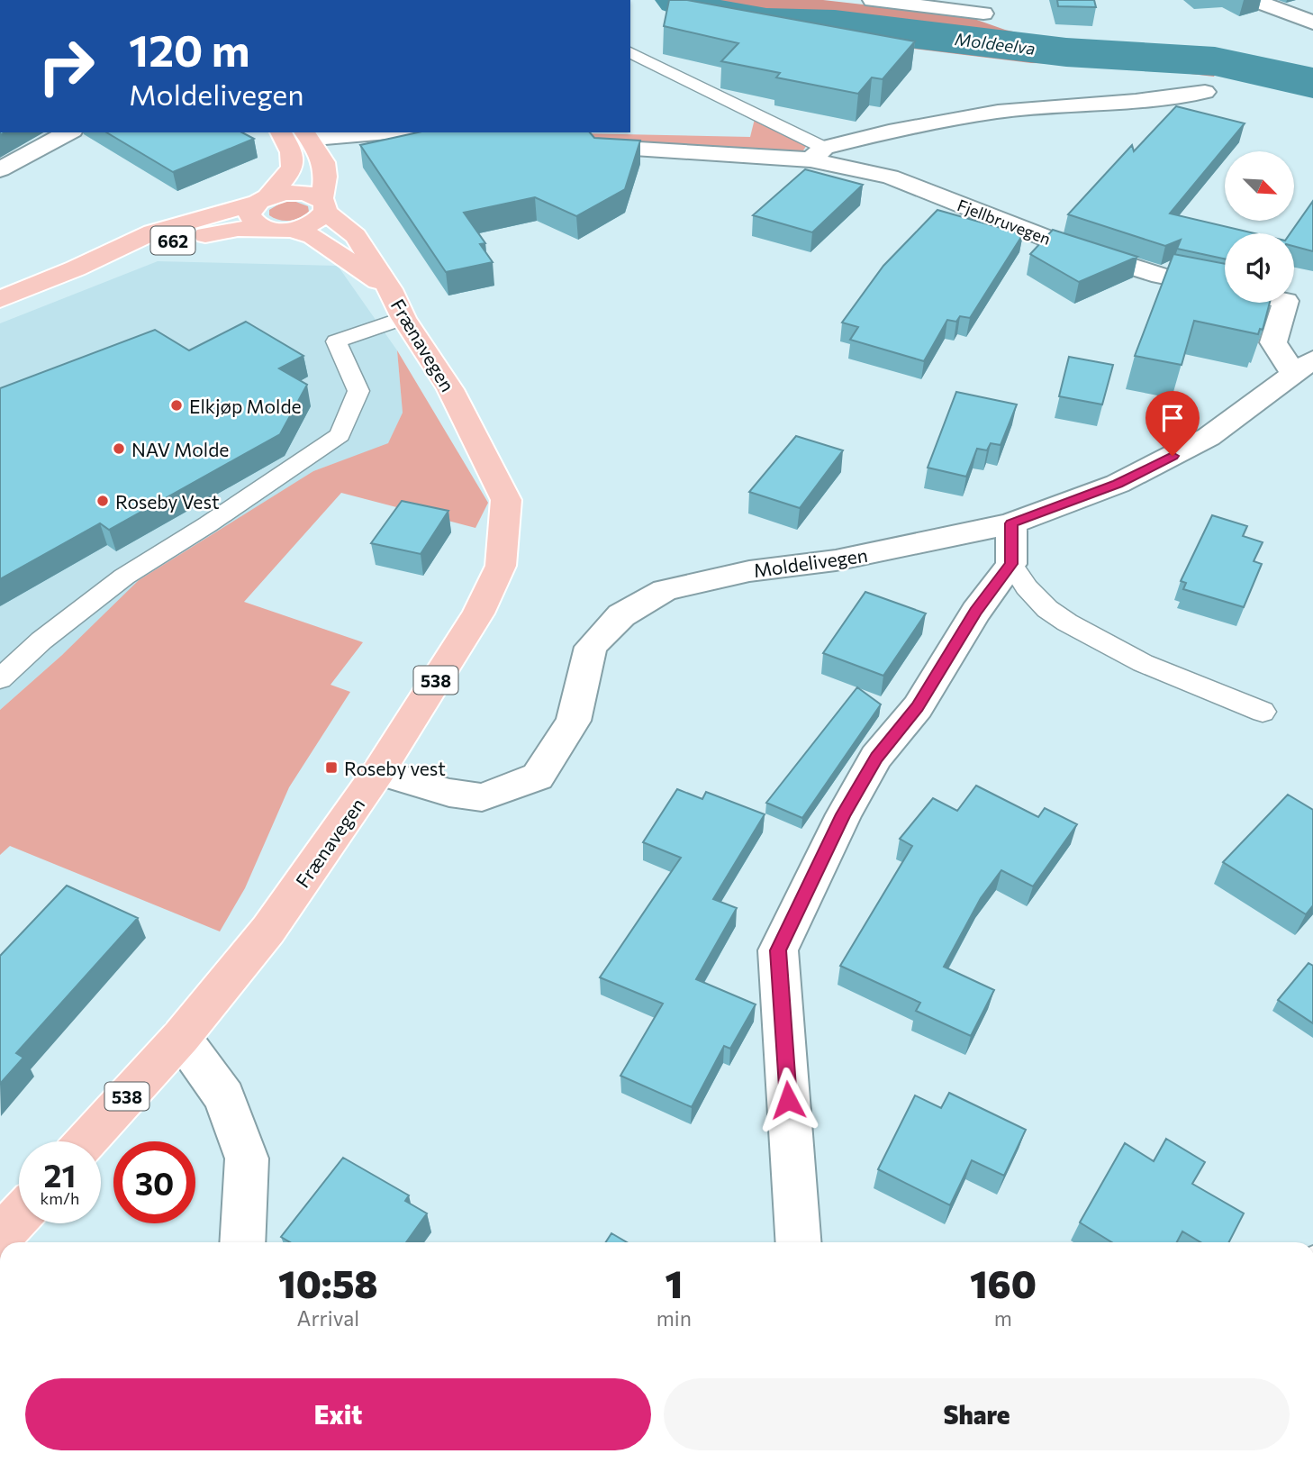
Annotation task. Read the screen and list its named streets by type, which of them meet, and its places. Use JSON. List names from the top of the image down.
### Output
{
  "streets": {
    "main road": ["662", "Frænavegen", "538"],
    "street": ["Fjellbruvegen", "Moldelivegen"]
  },
  "crossings": [
    ["Fjellbruvegen", "Moldelivegen"],
    ["662", "Frænavegen"],
    ["Frænavegen", "Moldelivegen"]
  ],
  "water": ["Moldeelva"],
  "places": {
    "other": ["Elkjøp Molde", "NAV Molde", "Roseby Vest"],
    "transit": ["Roseby vest"]
  },
  "north": "bottom right",
  "page": {
    "turn": ["120 m", "Moldelivegen"],
    "speed": "21 km/h",
    "limit": "30",
    "eta": [
      "10:58",
      "Arrival",
      "1",
      "min",
      "160",
      "m"
    ],
    "buttons": ["Exit", "Share"]
  }
}
